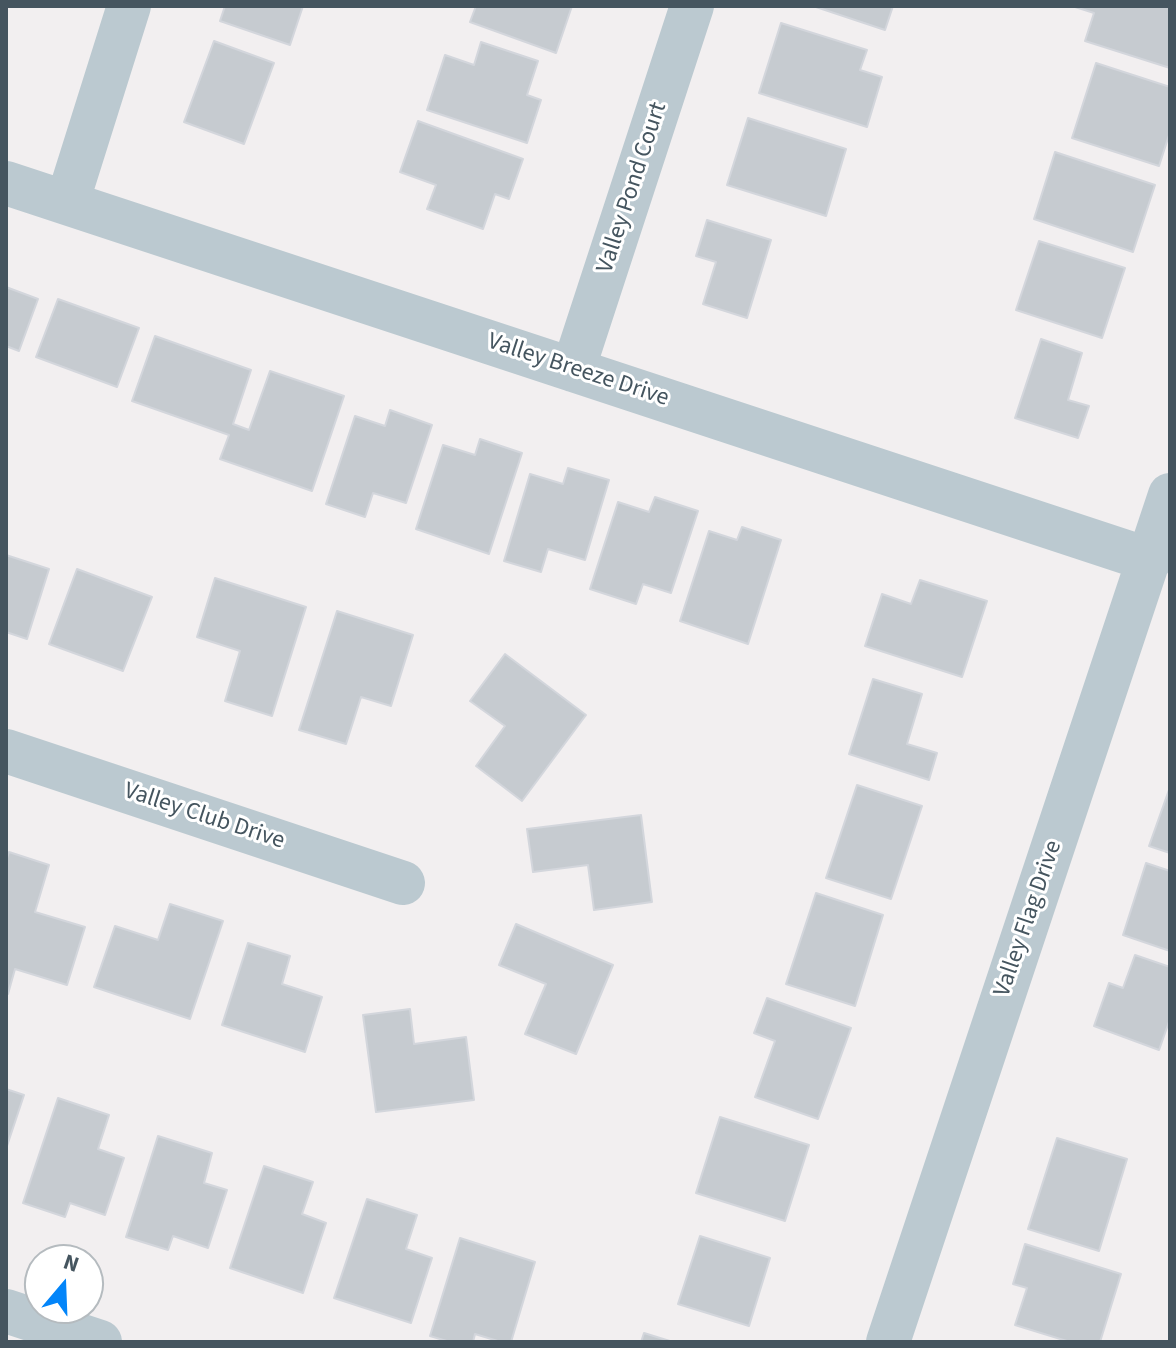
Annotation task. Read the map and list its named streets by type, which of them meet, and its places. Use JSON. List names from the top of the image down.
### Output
{
  "streets": {
    "street": [
      "Valley Pond Court",
      "Valley Breeze Drive",
      "Valley Club Drive",
      "Valley Flag Drive"
    ]
  },
  "crossings": [
    ["Valley Pond Court", "Valley Breeze Drive"],
    ["Valley Breeze Drive", "Valley Flag Drive"]
  ],
  "north": "top"
}
